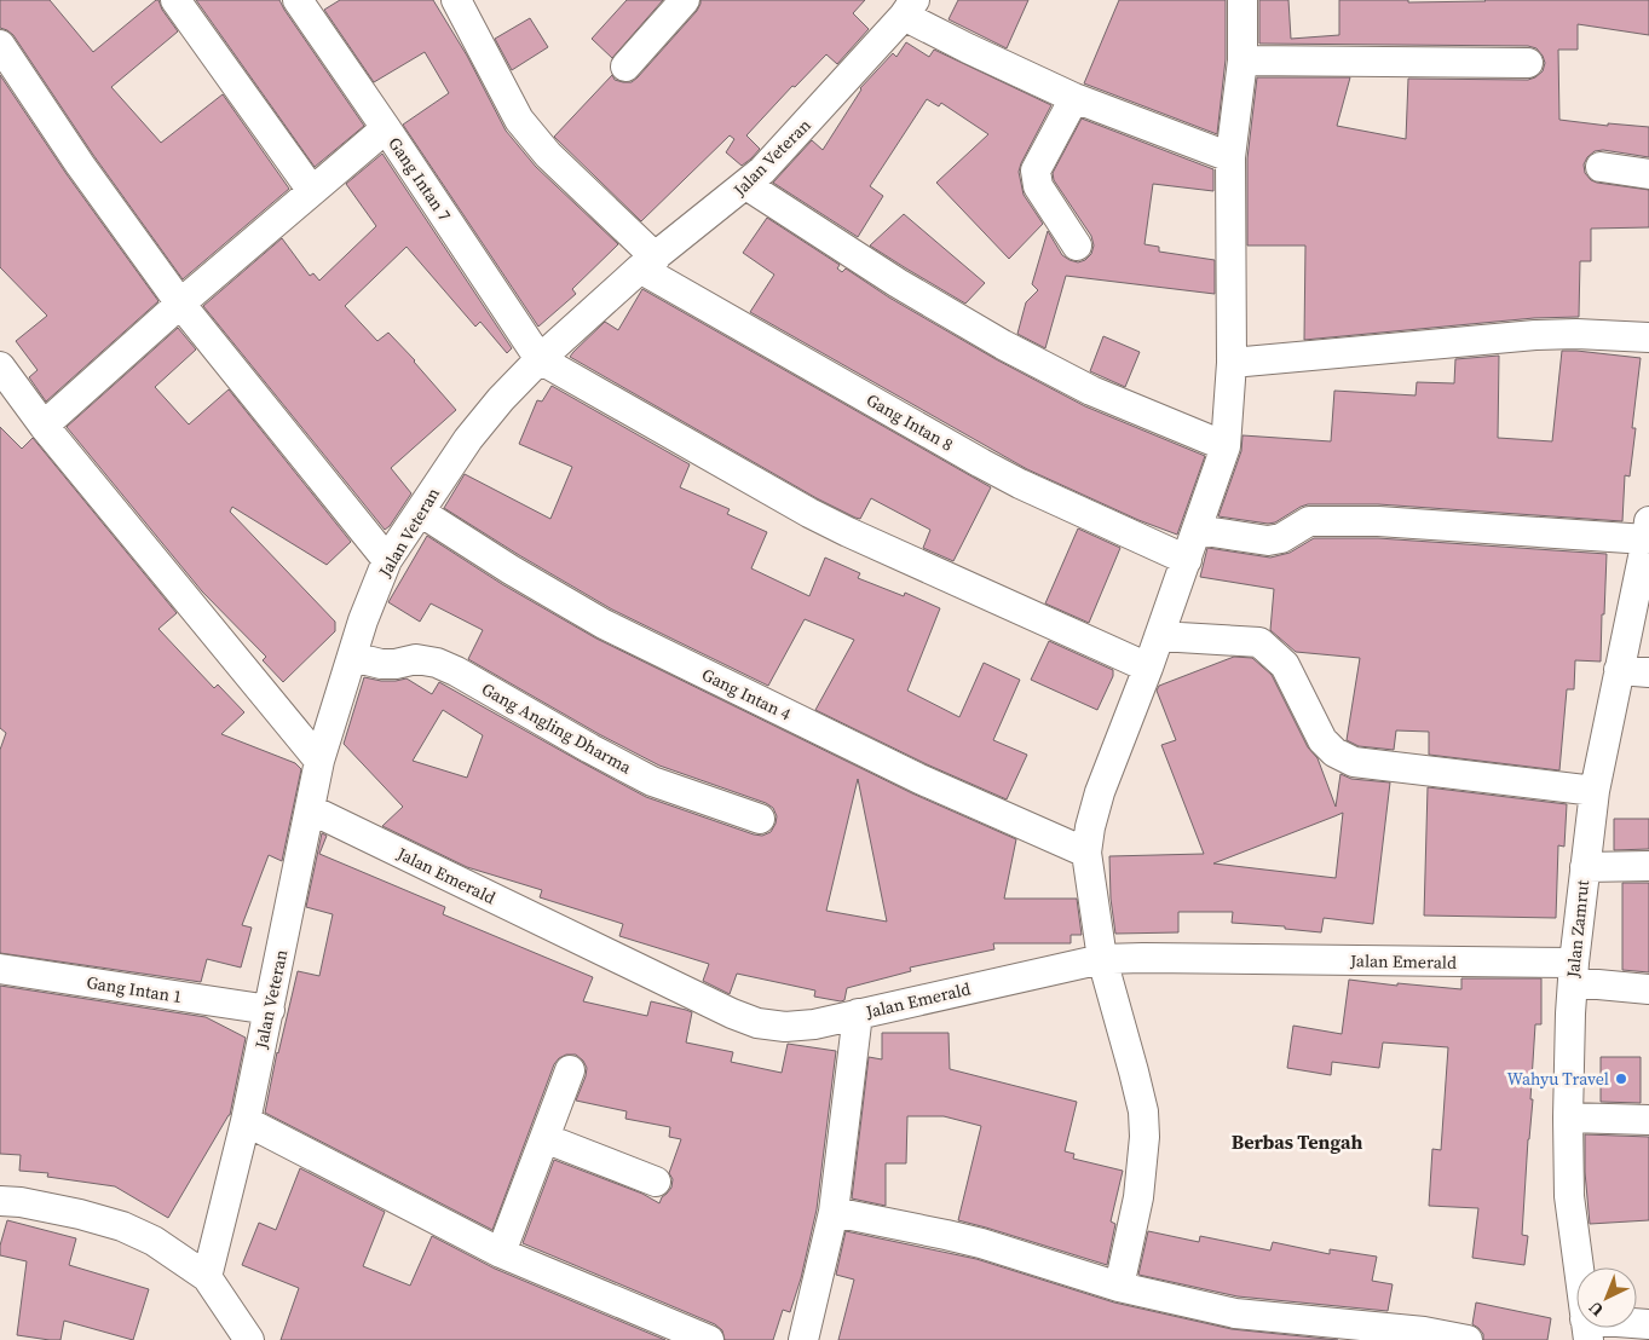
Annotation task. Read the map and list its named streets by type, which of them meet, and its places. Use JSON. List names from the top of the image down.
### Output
{
  "streets": {
    "street": [
      "Jalan Veteran",
      "Gang Intan 7",
      "Gang Intan 8",
      "Gang Intan 4",
      "Gang Angling Dharma",
      "Jalan Emerald",
      "Jalan Zamrut",
      "Gang Intan 1"
    ]
  },
  "crossings": [
    ["Jalan Veteran", "Gang Intan 7"],
    ["Jalan Veteran", "Gang Intan 8"],
    ["Jalan Veteran", "Gang Intan 4"],
    ["Jalan Veteran", "Gang Angling Dharma"],
    ["Jalan Veteran", "Jalan Emerald"],
    ["Jalan Veteran", "Gang Intan 1"],
    ["Jalan Emerald", "Jalan Zamrut"]
  ],
  "districts": ["Berbas Tengah"],
  "places": ["Wahyu Travel"],
  "north": "bottom left"
}
